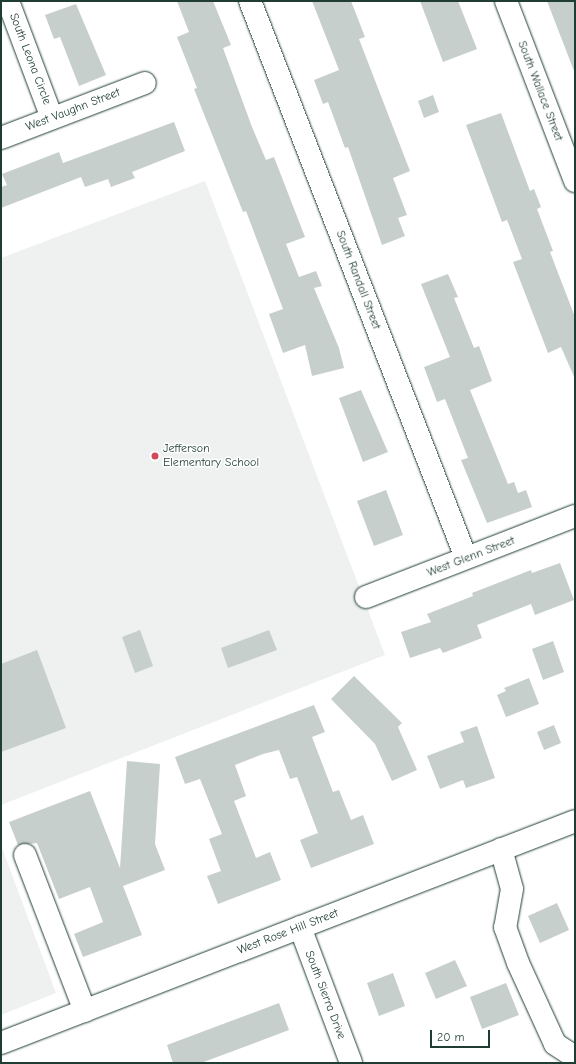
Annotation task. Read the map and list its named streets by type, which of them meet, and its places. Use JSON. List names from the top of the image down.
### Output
{
  "streets": {
    "street": [
      "South Leona Circle",
      "South Wallace Street",
      "West Vaughn Street",
      "South Randall Street",
      "West Glenn Street",
      "West Rose Hill Street",
      "South Sierra Drive"
    ]
  },
  "crossings": [
    ["South Leona Circle", "West Vaughn Street"],
    ["South Randall Street", "West Glenn Street"],
    ["West Rose Hill Street", "South Sierra Drive"]
  ],
  "places": ["Jefferson Elementary School"],
  "scale_bar": "20 m"
}
